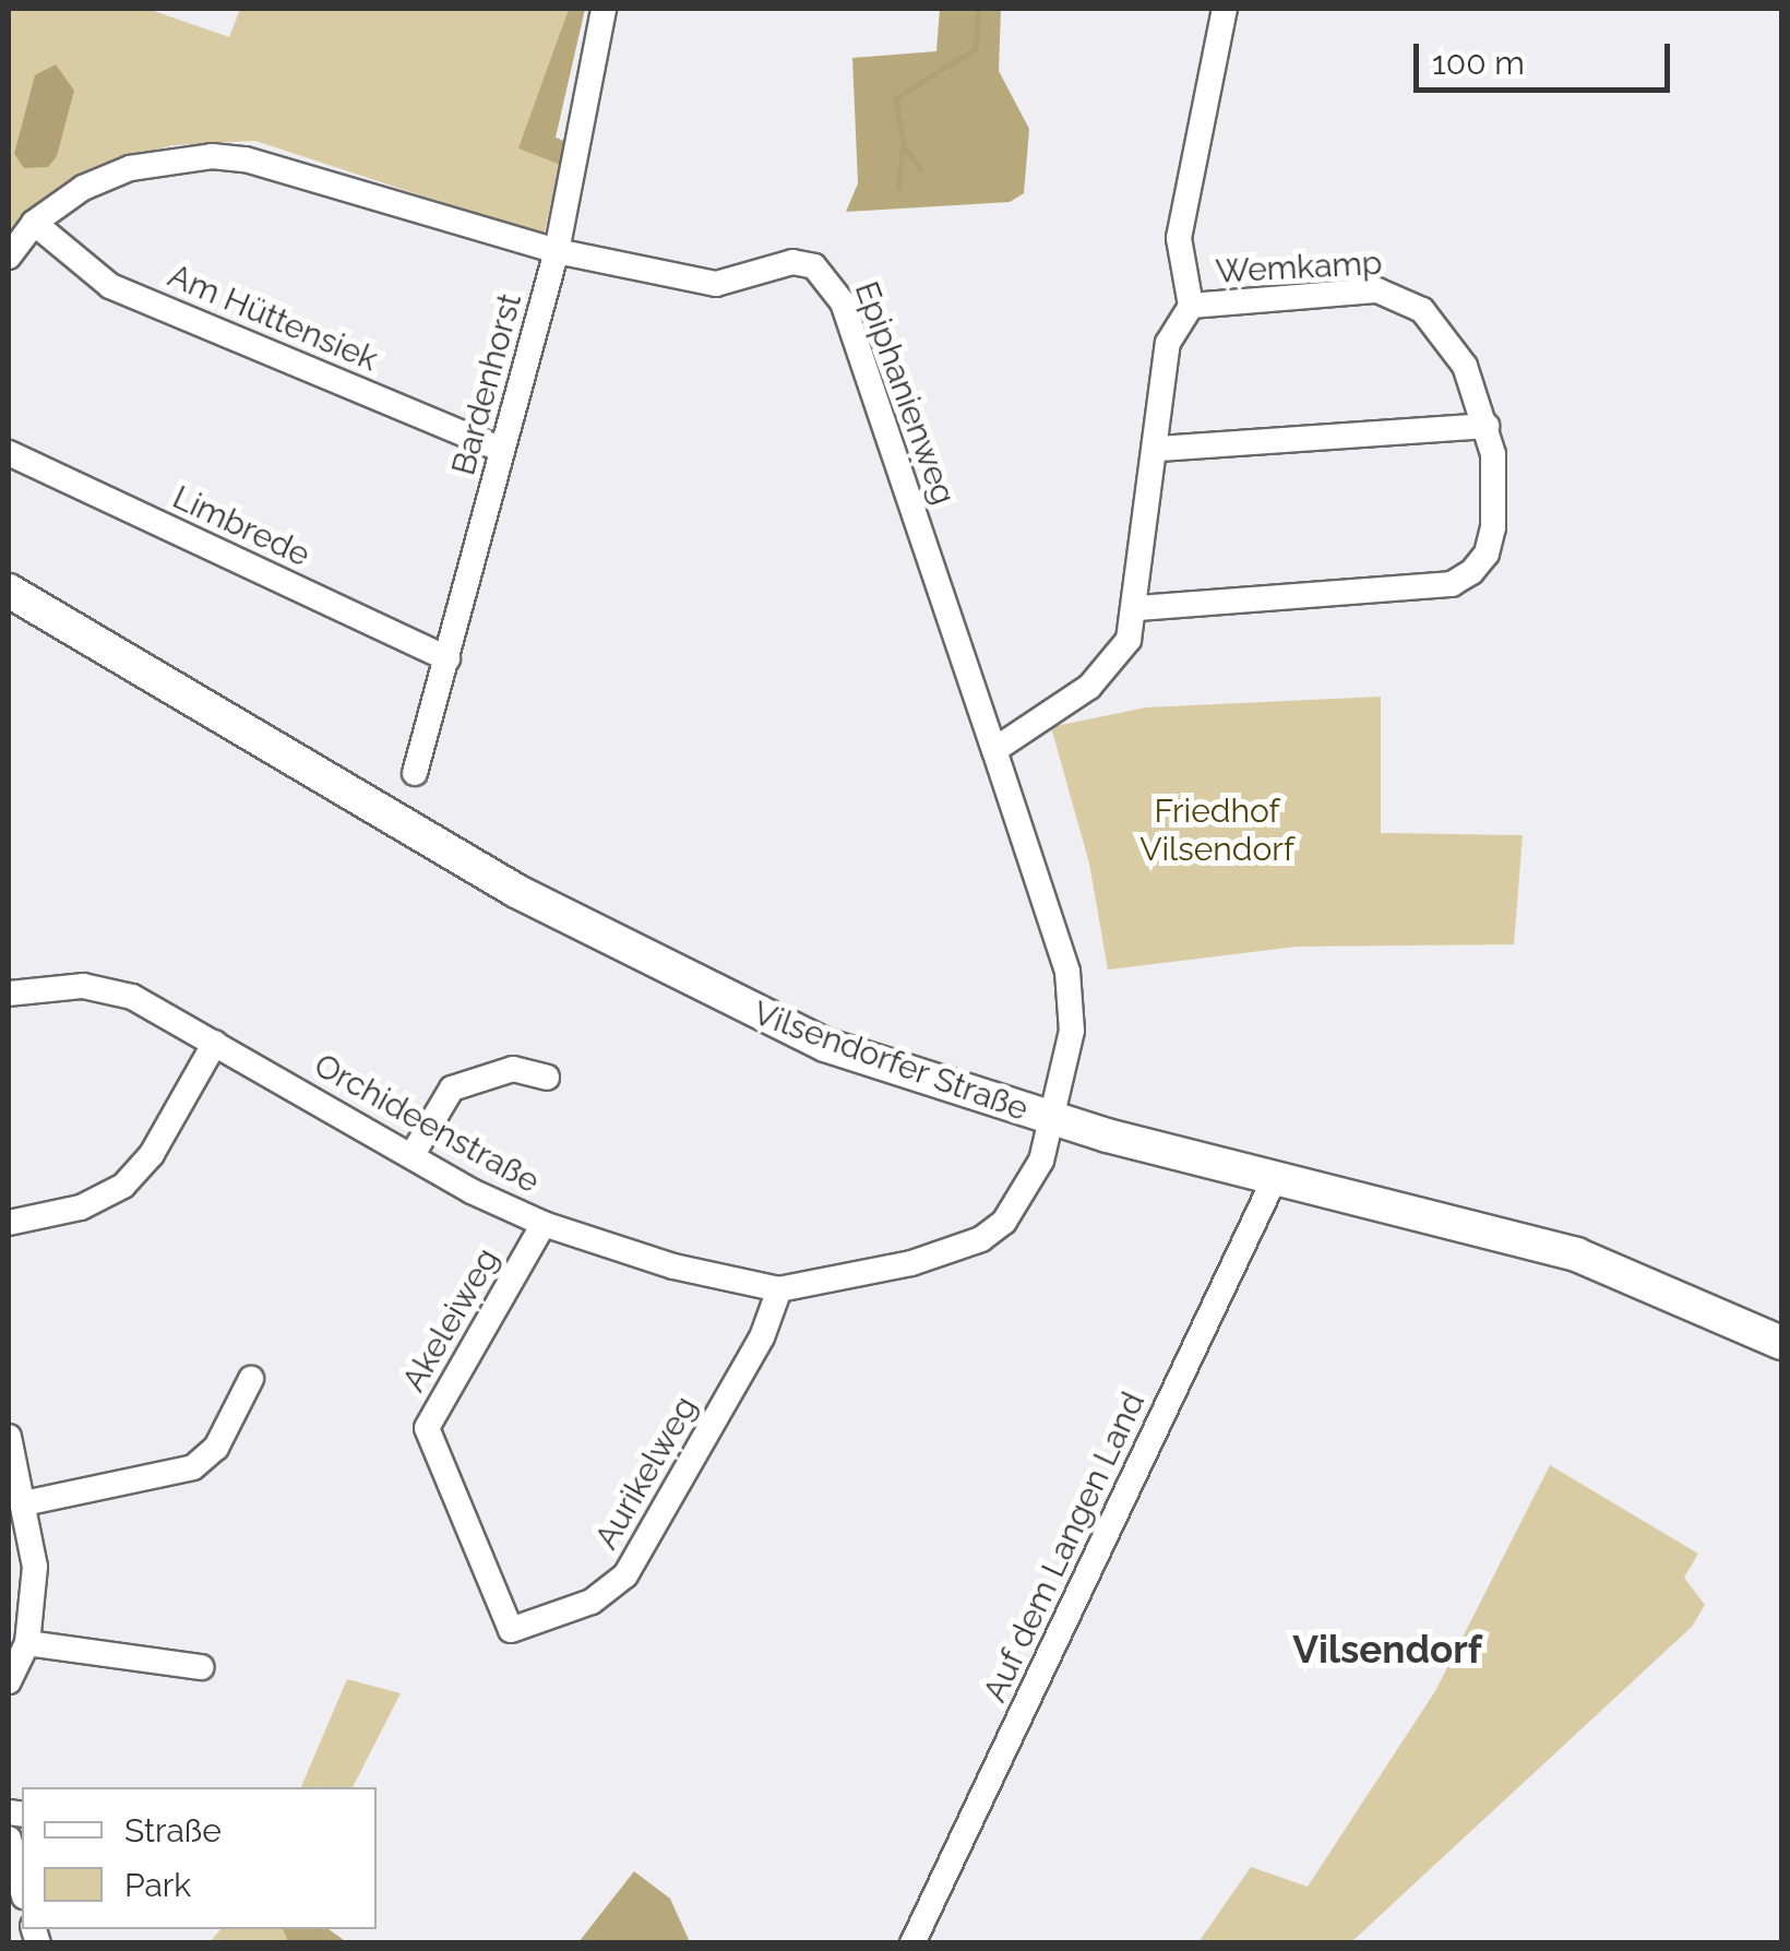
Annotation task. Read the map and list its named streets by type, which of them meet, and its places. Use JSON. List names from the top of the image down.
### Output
{
  "streets": {
    "main road": ["Vilsendorfer Straße"],
    "street": [
      "Wemkamp",
      "Am Hüttensiek",
      "Bardenhorst",
      "Epiphanienweg",
      "Limbrede",
      "Orchideenstraße",
      "Akeleiweg",
      "Aurikelweg",
      "Auf dem Langen Land"
    ]
  },
  "crossings": [
    ["Wemkamp", "Epiphanienweg"],
    ["Am Hüttensiek", "Bardenhorst"],
    ["Am Hüttensiek", "Epiphanienweg"],
    ["Bardenhorst", "Epiphanienweg"],
    ["Bardenhorst", "Limbrede"],
    ["Epiphanienweg", "Vilsendorfer Straße"],
    ["Epiphanienweg", "Orchideenstraße"],
    ["Vilsendorfer Straße", "Orchideenstraße"],
    ["Vilsendorfer Straße", "Auf dem Langen Land"],
    ["Orchideenstraße", "Akeleiweg"],
    ["Orchideenstraße", "Aurikelweg"],
    ["Akeleiweg", "Aurikelweg"]
  ],
  "districts": ["Vilsendorf"],
  "parks": ["Friedhof Vilsendorf"],
  "legend": ["Straße", "Park"],
  "scale_bar": "100 m"
}
